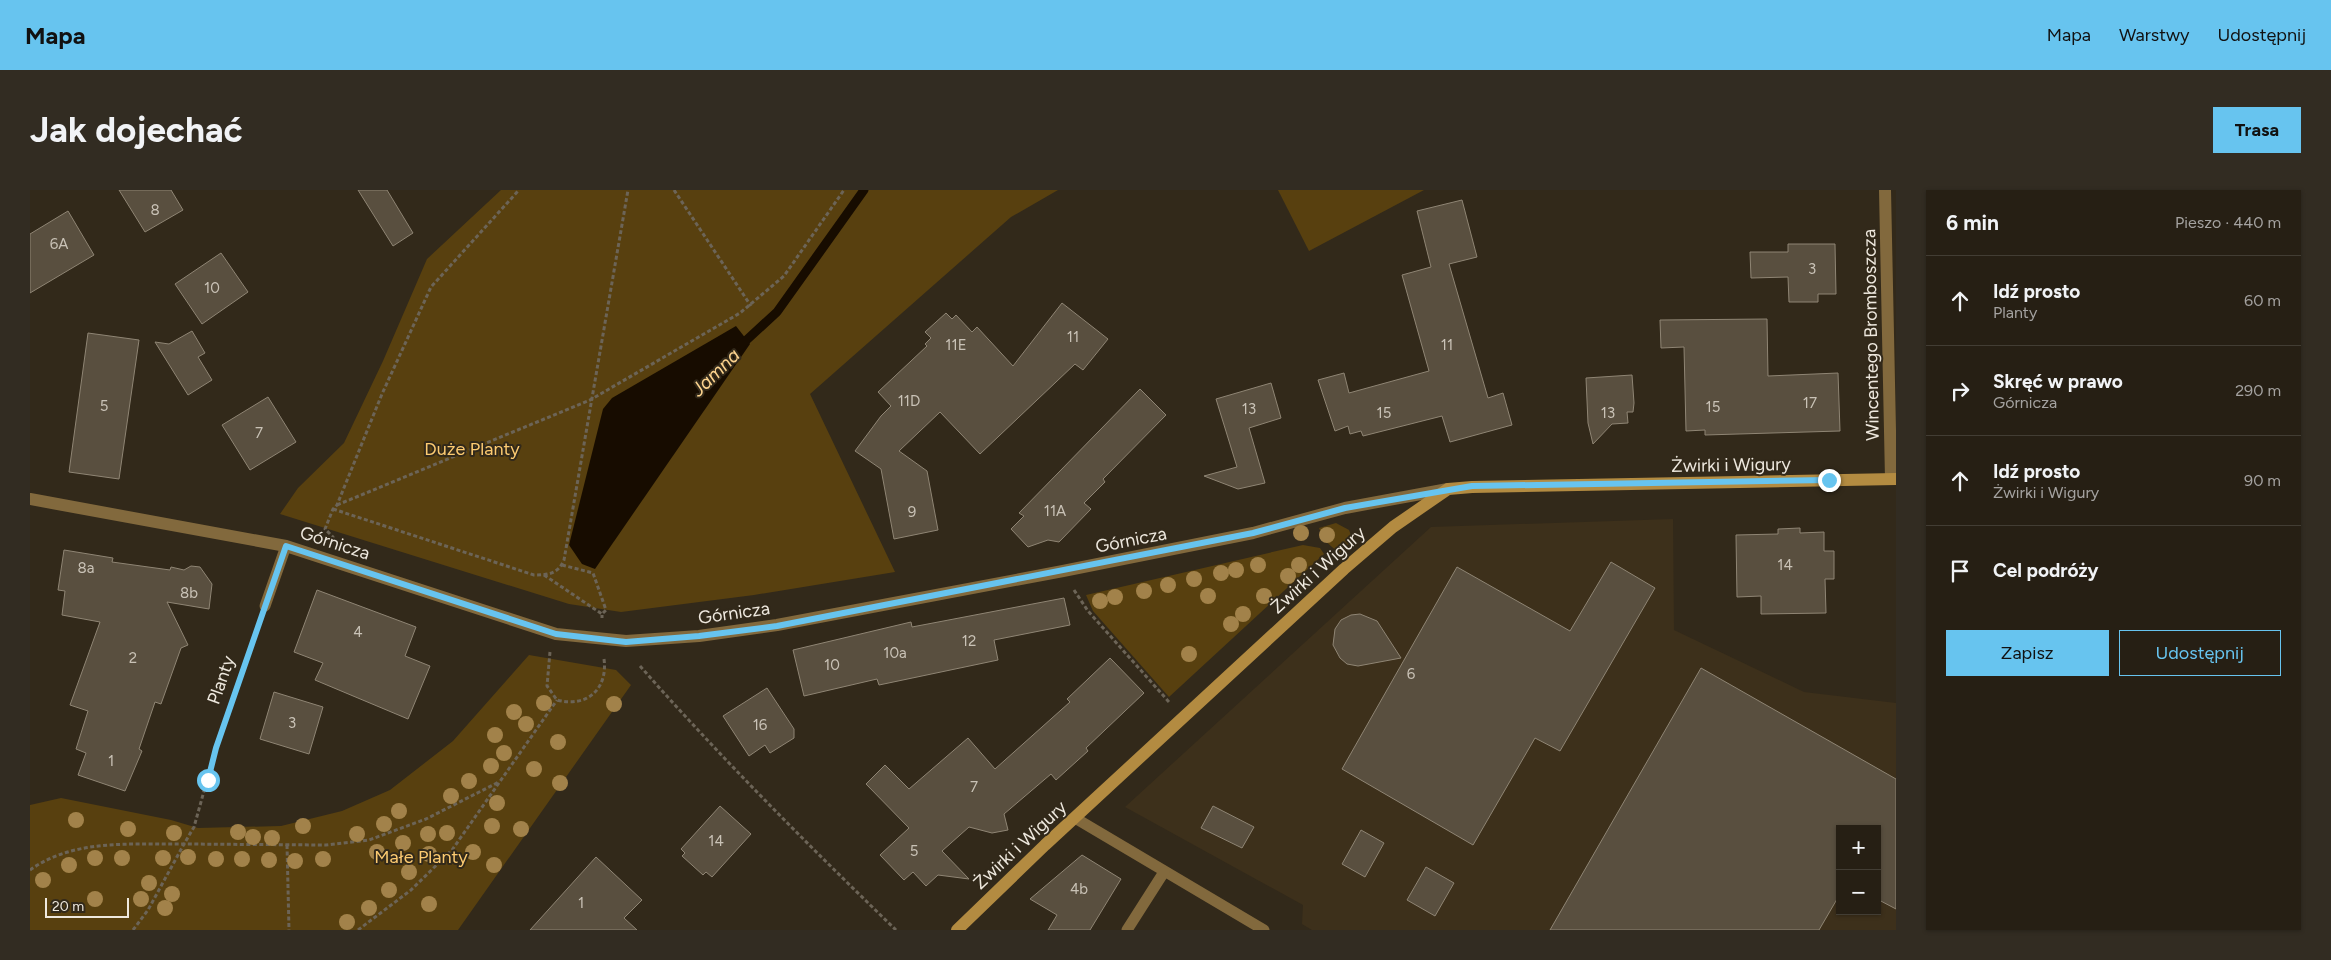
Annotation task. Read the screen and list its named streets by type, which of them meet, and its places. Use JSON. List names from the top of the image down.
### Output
{
  "streets": {
    "street": ["Wincentego Bromboszcza", "Żwirki i Wigury", "Górnicza"],
    "path": ["Planty"]
  },
  "crossings": [
    ["Wincentego Bromboszcza", "Żwirki i Wigury"],
    ["Żwirki i Wigury", "Górnicza"]
  ],
  "water": ["Jamna"],
  "parks": ["Duże Planty", "Małe Planty"],
  "house_numbers": [
    "8",
    "6A",
    "3",
    "10",
    "11",
    "11E",
    "11",
    "11D",
    "17",
    "5",
    "15",
    "13",
    "15",
    "13",
    "7",
    "11A",
    "9",
    "14",
    "8a",
    "8b",
    "4",
    "12",
    "10a",
    "2",
    "10",
    "6",
    "3",
    "16",
    "1",
    "7",
    "14",
    "5",
    "4b",
    "1"
  ],
  "scale_bar": "20 m",
  "page": {
    "header": "Mapa",
    "nav": ["Mapa", "Warstwy", "Udostępnij"],
    "buttons": [
      "Trasa",
      ["Zapisz", "Udostępnij"]
    ],
    "title": "Jak dojechać",
    "heading": ["6 min", "Pieszo · 440 m"],
    "list": [
      ["Idź prosto", "Planty", "60 m"],
      ["Skręć w prawo", "Górnicza", "290 m"],
      ["Idź prosto", "Żwirki i Wigury", "90 m"],
      "Cel podróży"
    ],
    "map_buttons": ["+", "−"],
    "scale": "20 m"
  }
}
